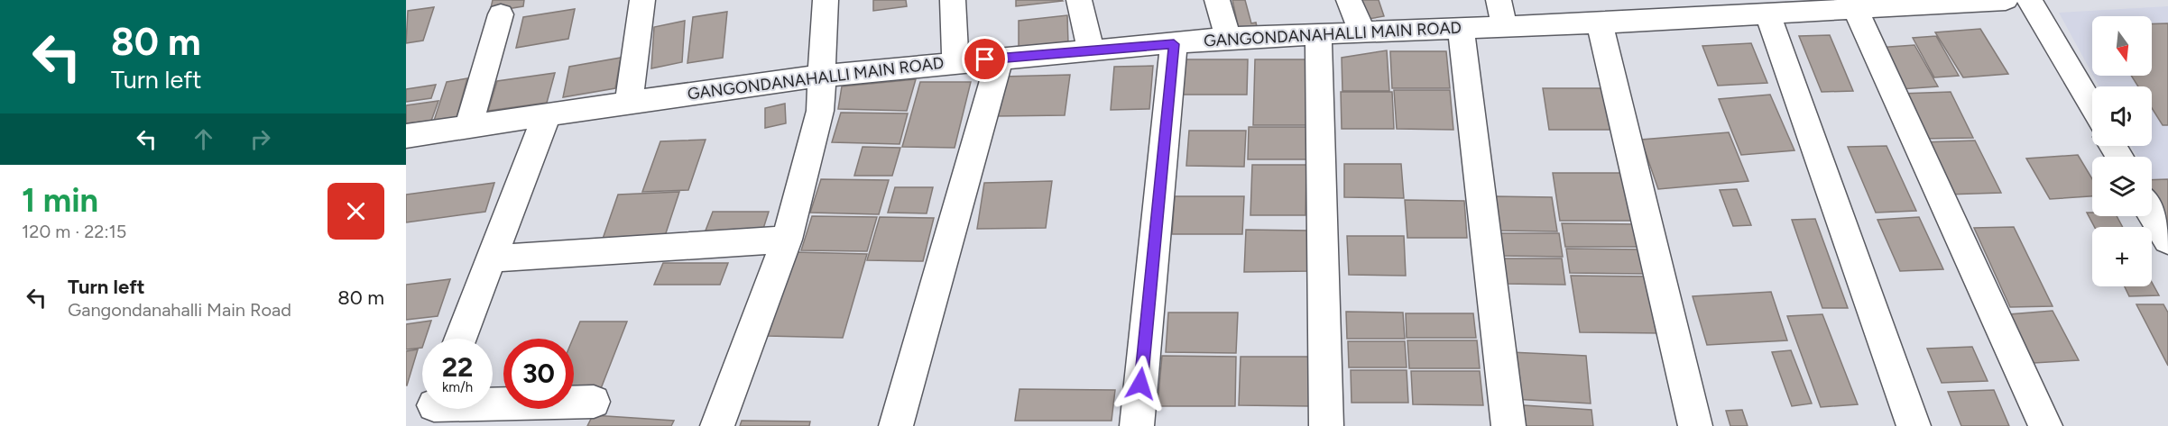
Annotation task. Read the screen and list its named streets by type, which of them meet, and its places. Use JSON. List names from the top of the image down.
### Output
{
  "streets": {
    "street": ["GANGONDANAHALLI MAIN ROAD"]
  },
  "north": "bottom",
  "page": {
    "turn": ["80 m", "Turn left"],
    "map_buttons": "+",
    "heading": ["1 min", "120 m · 22:15"],
    "list": [
      {
        "name": "Turn left",
        "note": "Gangondanahalli Main Road",
        "value": "80 m"
      }
    ],
    "speed": "22 km/h",
    "limit": "30"
  }
}
